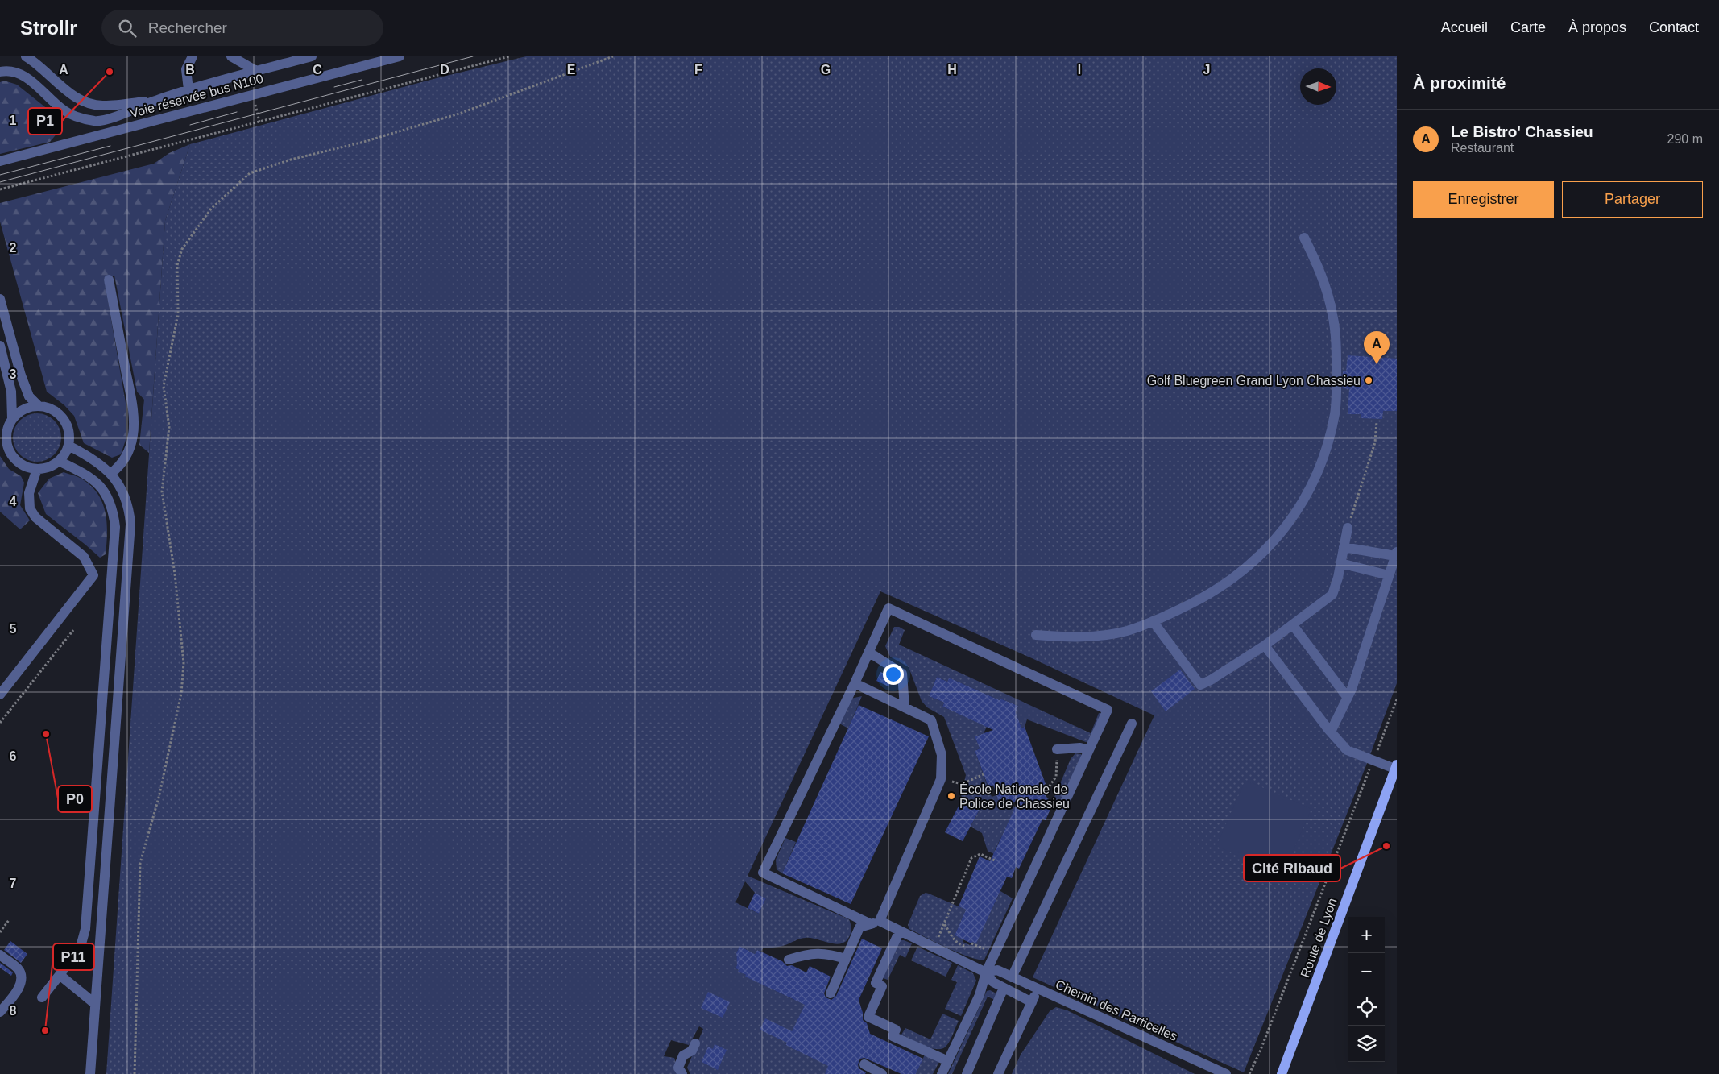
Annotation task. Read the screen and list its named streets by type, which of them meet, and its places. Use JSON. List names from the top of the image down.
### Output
{
  "streets": {
    "main road": ["Route de Lyon"],
    "street": ["Voie réservée bus N100", "Chemin des Particelles"]
  },
  "places": [
    "P1",
    "Golf Bluegreen Grand Lyon Chassieu",
    "P0",
    "École Nationale de Police de Chassieu",
    "Cité Ribaud",
    "P11"
  ],
  "north": "right",
  "page": {
    "header": "Strollr",
    "search": "Rechercher",
    "nav": [
      "Accueil",
      "Carte",
      "À propos",
      "Contact"
    ],
    "heading": "À proximité",
    "list": [
      {
        "mark": "A",
        "name": "Le Bistro' Chassieu",
        "note": "Restaurant",
        "value": "290 m"
      }
    ],
    "buttons": ["Enregistrer", "Partager"],
    "pins": "A",
    "map_buttons": ["+", "−"]
  },
  "grid": {
    "columns": [
      "A",
      "B",
      "C",
      "D",
      "E",
      "F",
      "G",
      "H",
      "I",
      "J"
    ],
    "rows": [
      "1",
      "2",
      "3",
      "4",
      "5",
      "6",
      "7",
      "8"
    ]
  }
}
